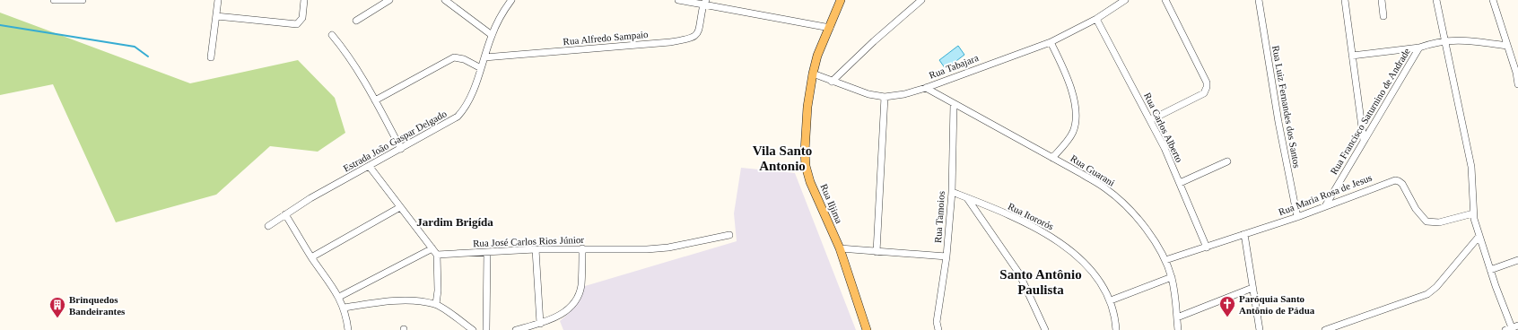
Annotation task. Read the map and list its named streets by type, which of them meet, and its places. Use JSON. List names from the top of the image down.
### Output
{
  "streets": {
    "main road": ["Rua Iljima"],
    "street": [
      "Rua Alfredo Sampaio",
      "Rua Tabajara",
      "Rua Luiz Fernandes dos Santos",
      "Rua Francisco Saturnino de Andrade",
      "Rua Carlos Alberto",
      "Estrada João Gaspar Delgado",
      "Rua Guarani",
      "Rua Maria Rosa de Jesus",
      "Rua Itororós",
      "Rua Tamoios",
      "Rua José Carlos Rios Júnior"
    ]
  },
  "crossings": [
    ["Rua Alfredo Sampaio", "Estrada João Gaspar Delgado"],
    ["Rua Tabajara", "Rua Carlos Alberto"],
    ["Rua Tabajara", "Rua Guarani"],
    ["Rua Tabajara", "Rua Iljima"],
    ["Rua Luiz Fernandes dos Santos", "Rua Maria Rosa de Jesus"],
    ["Rua Francisco Saturnino de Andrade", "Rua Maria Rosa de Jesus"],
    ["Rua Carlos Alberto", "Rua Maria Rosa de Jesus"],
    ["Rua Guarani", "Rua Maria Rosa de Jesus"],
    ["Rua Guarani", "Rua Tamoios"],
    ["Rua Itororós", "Rua Tamoios"]
  ],
  "districts": ["Vila Santo Antonio", "Jardim Brigída", "Santo Antônio Paulista"],
  "places": {
    "church": ["Paróquia Santo Antônio de Pádua"],
    "building": ["Brinquedos Bandeirantes"]
  }
}
